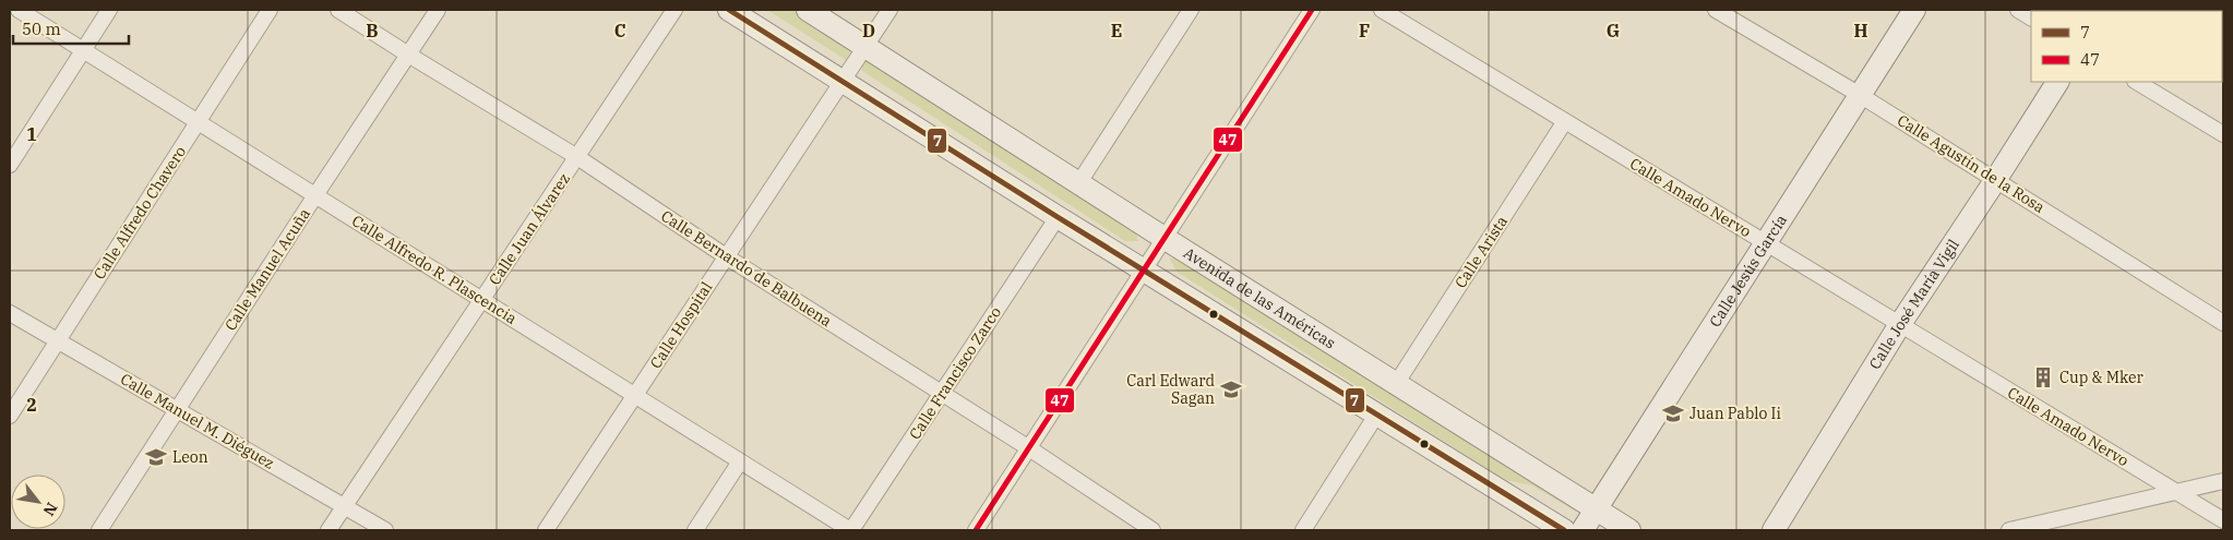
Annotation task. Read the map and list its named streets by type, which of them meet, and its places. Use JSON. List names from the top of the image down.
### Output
{
  "streets": {
    "main road": ["Calle Jesús García", "Avenida de las Américas", "Calle José María Vigil"],
    "street": [
      "Calle Agustín de la Rosa",
      "Calle Amado Nervo",
      "Calle Alfredo Chavero",
      "Calle Juan Álvarez",
      "Calle Arista",
      "Calle Bernardo de Balbuena",
      "Calle Manuel Acuña",
      "Calle Alfredo R. Plascencia",
      "Calle Hospital",
      "Calle Francisco Zarco",
      "Calle Manuel M. Diéguez"
    ]
  },
  "crossings": [
    ["Calle Agustín de la Rosa", "Calle Jesús García"],
    ["Calle Agustín de la Rosa", "Calle José María Vigil"],
    ["Calle Amado Nervo", "Calle Arista"],
    ["Calle Amado Nervo", "Calle Jesús García"],
    ["Calle Amado Nervo", "Calle José María Vigil"],
    ["Calle Alfredo Chavero", "Calle Alfredo R. Plascencia"],
    ["Calle Alfredo Chavero", "Calle Manuel M. Diéguez"],
    ["Calle Juan Álvarez", "Calle Bernardo de Balbuena"],
    ["Calle Juan Álvarez", "Calle Alfredo R. Plascencia"],
    ["Calle Juan Álvarez", "Calle Manuel M. Diéguez"],
    ["Calle Arista", "Avenida de las Américas"],
    ["Calle Bernardo de Balbuena", "Calle Manuel Acuña"],
    ["Calle Bernardo de Balbuena", "Calle Hospital"],
    ["Calle Bernardo de Balbuena", "Calle Francisco Zarco"],
    ["Calle Manuel Acuña", "Calle Alfredo R. Plascencia"],
    ["Calle Manuel Acuña", "Calle Manuel M. Diéguez"],
    ["Calle Alfredo R. Plascencia", "Calle Hospital"],
    ["Calle Alfredo R. Plascencia", "Calle Francisco Zarco"],
    ["Calle Jesús García", "Avenida de las Américas"],
    ["Avenida de las Américas", "Calle Hospital"]
  ],
  "places": {
    "building": ["Cup & Mker"],
    "school or university": ["Carl Edward Sagan", "Juan Pablo Ii", "Leon"]
  },
  "lines": ["transit line 7", "transit line 47"],
  "legend": ["7", "47"],
  "scale_bar": "50 m",
  "north": "bottom right",
  "grid": {
    "columns": [
      "B",
      "C",
      "D",
      "E",
      "F",
      "G",
      "H"
    ],
    "rows": ["1", "2"]
  }
}
